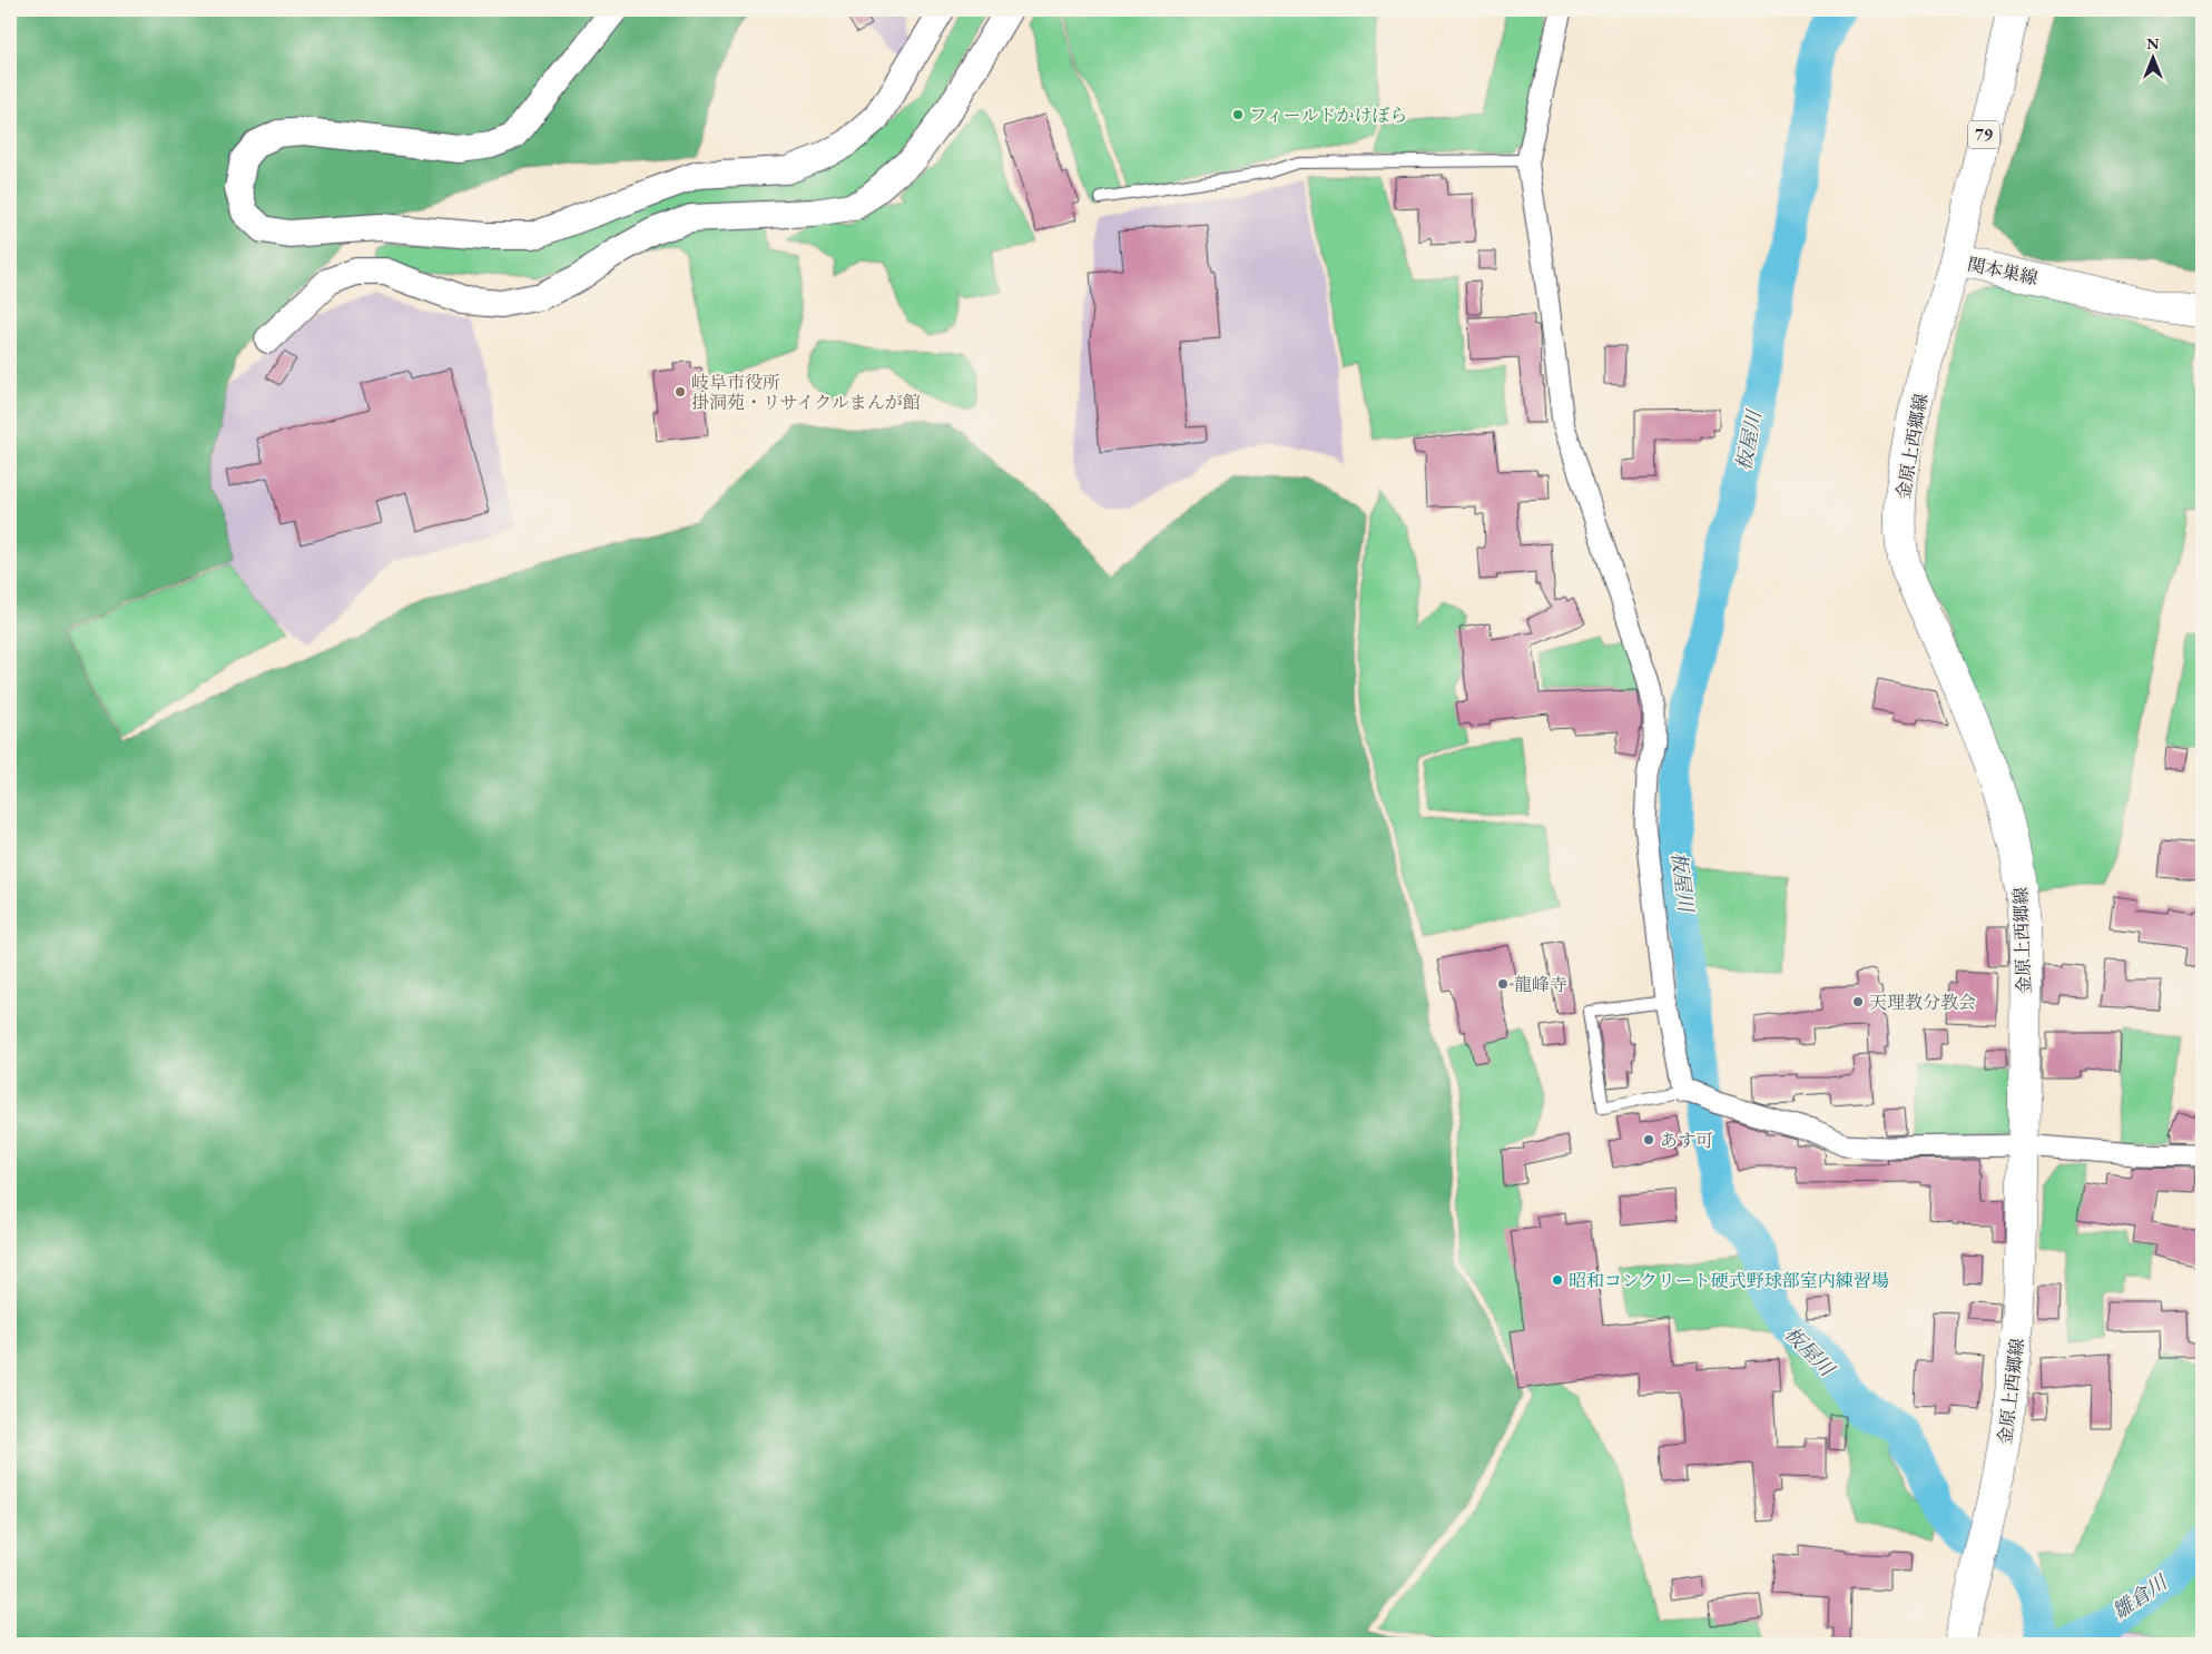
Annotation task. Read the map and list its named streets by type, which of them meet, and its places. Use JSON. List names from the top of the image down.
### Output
{
  "streets": {
    "main road": ["79", "関本巣線", "金原上西郷線"]
  },
  "crossings": [
    ["関本巣線", "金原上西郷線"]
  ],
  "water": ["板屋川", "雛倉川"],
  "places": [
    "フィールドかけぼら",
    "岐阜市役所 掛洞苑・リサイクルまんが館",
    "龍峰寺",
    "天理教分教会",
    "あす可",
    "昭和コンクリート硬式野球部室内練習場"
  ],
  "north": "top"
}
